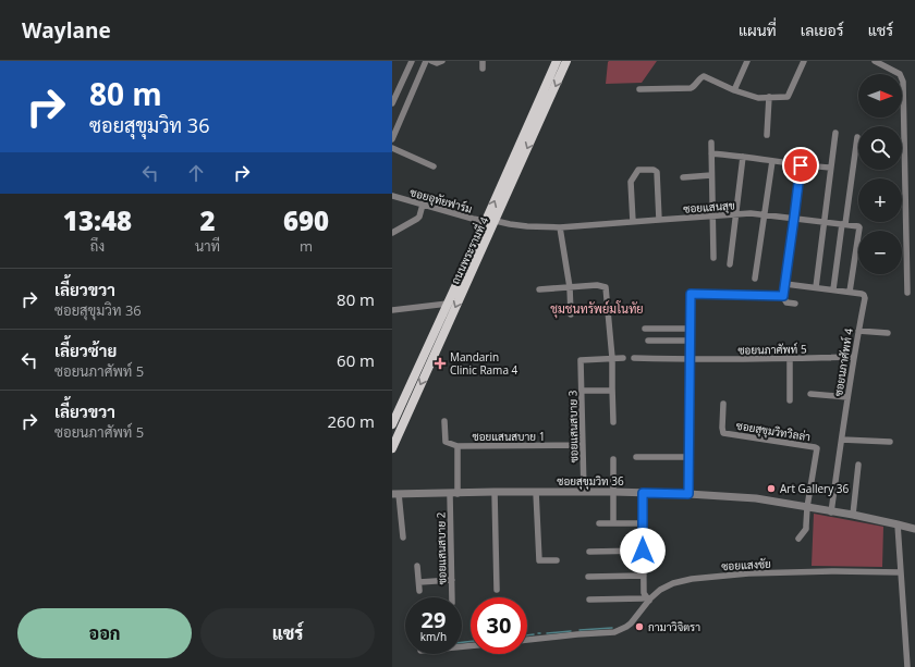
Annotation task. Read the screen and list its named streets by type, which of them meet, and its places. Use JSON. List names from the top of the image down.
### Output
{
  "streets": {
    "main road": ["ถนนพระรามที่ 4"],
    "street": [
      "ซอยอุทัยฟาร์ม",
      "ซอยแสนสุข",
      "ซอยนภาศัพท์ 5",
      "ซอยนภาศัพท์ 4",
      "ซอยแสนสบาย 3",
      "ซอยสุขุมวิทวิลล่า",
      "ซอยแสนสบาย 1",
      "ซอยสุขุมวิท 36",
      "ซอยแสนสบาย 2",
      "ซอยแสงชัย"
    ]
  },
  "crossings": [
    ["ซอยอุทัยฟาร์ม", "ถนนพระรามที่ 4"],
    ["ซอยแสนสุข", "ถนนพระรามที่ 4"],
    ["ซอยนภาศัพท์ 5", "ซอยนภาศัพท์ 4"],
    ["ซอยนภาศัพท์ 4", "ซอยสุขุมวิท 36"],
    ["ซอยแสนสบาย 3", "ซอยแสนสบาย 1"],
    ["ซอยแสนสบาย 3", "ซอยสุขุมวิท 36"],
    ["ซอยสุขุมวิทวิลล่า", "ซอยสุขุมวิท 36"],
    ["ซอยแสนสบาย 1", "ซอยสุขุมวิท 36"],
    ["ซอยแสนสบาย 1", "ซอยแสนสบาย 2"],
    ["ซอยสุขุมวิท 36", "ซอยแสนสบาย 2"]
  ],
  "districts": ["ชุมชนทรัพย์มโนทัย"],
  "places": {
    "health": ["Mandarin Clinic Rama 4"],
    "other": ["Art Gallery 36", "กามาวิจิตรา"]
  },
  "north": "right",
  "page": {
    "header": "Waylane",
    "nav": ["แผนที่", "เลเยอร์", "แชร์"],
    "turn": ["80 m", "ซอยสุขุมวิท 36"],
    "map_buttons": ["+", "−"],
    "eta": [
      "13:48",
      "ถึง",
      "2",
      "นาที",
      "690",
      "m"
    ],
    "list": [
      {
        "name": "เลี้ยวขวา",
        "note": "ซอยสุขุมวิท 36",
        "value": "80 m"
      },
      {
        "name": "เลี้ยวซ้าย",
        "note": "ซอยนภาศัพท์ 5",
        "value": "60 m"
      },
      {
        "name": "เลี้ยวขวา",
        "note": "ซอยนภาศัพท์ 5",
        "value": "260 m"
      }
    ],
    "speed": "29 km/h",
    "limit": "30",
    "buttons": ["ออก", "แชร์"]
  }
}
